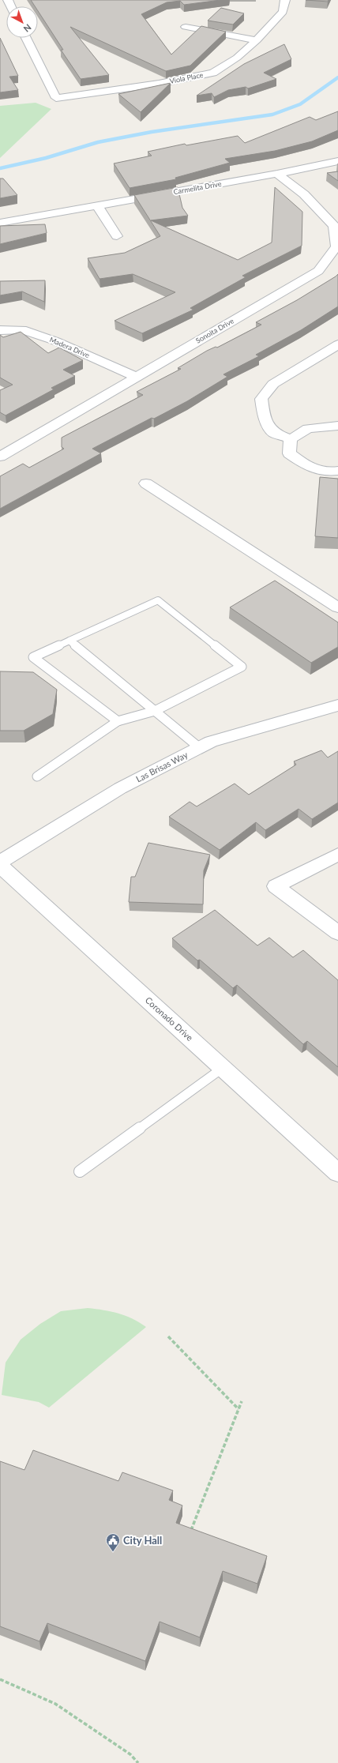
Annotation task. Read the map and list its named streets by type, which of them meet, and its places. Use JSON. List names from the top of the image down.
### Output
{
  "streets": {
    "street": [
      "Viola Place",
      "Carmelita Drive",
      "Sonoita Drive",
      "Madera Drive",
      "Las Brisas Way",
      "Coronado Drive"
    ]
  },
  "crossings": [
    ["Carmelita Drive", "Sonoita Drive"],
    ["Sonoita Drive", "Madera Drive"]
  ],
  "places": {
    "public building": ["City Hall"]
  },
  "north": "bottom right"
}
